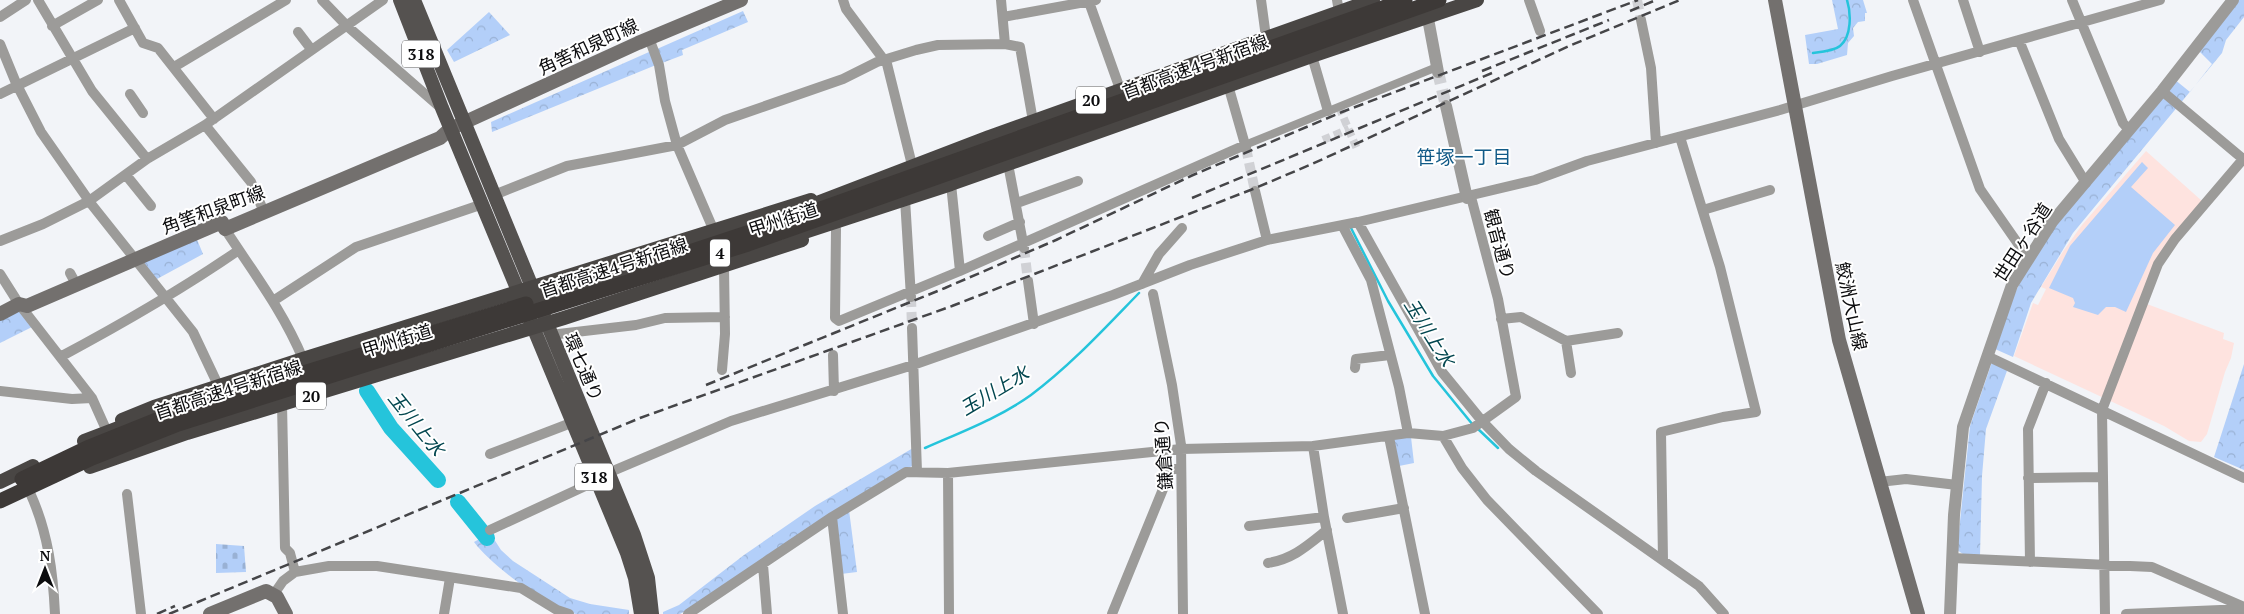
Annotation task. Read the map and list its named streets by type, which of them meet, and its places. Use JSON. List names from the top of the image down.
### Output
{
  "streets": {
    "highway": [
      "首都高速4号新宿線",
      "20",
      "甲州街道",
      "4"
    ],
    "main road": [
      "角筈和泉町線",
      "318",
      "鮫洲大山線",
      "環七通り"
    ],
    "street": ["世田ヶ谷道", "観音通り", "鎌倉通り"]
  },
  "crossings": [
    ["角筈和泉町線", "318"],
    ["角筈和泉町線", "環七通り"],
    ["318", "環七通り"],
    ["20", "甲州街道"],
    ["20", "環七通り"]
  ],
  "districts": ["笹塚一丁目"],
  "water": ["玉川上水"],
  "north": "top"
}
